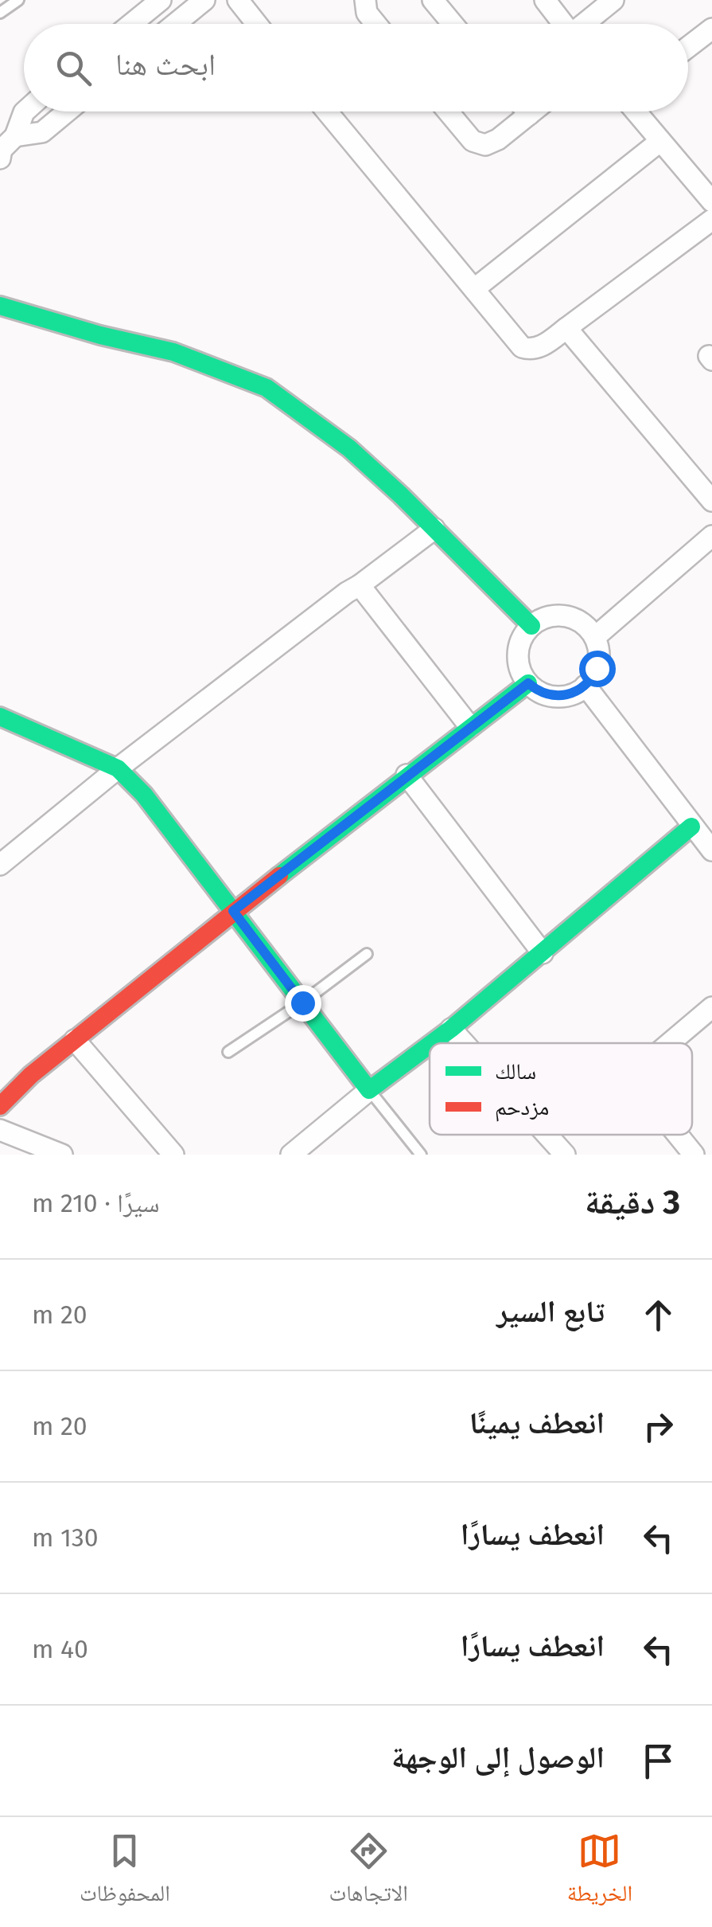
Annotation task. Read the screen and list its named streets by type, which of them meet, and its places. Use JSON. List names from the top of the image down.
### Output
{
  "legend": ["سالك", "مزدحم"],
  "page": {
    "search": "ابحث هنا",
    "heading": ["3 دقيقة", "سيرًا · 210 m"],
    "list": [
      ["تابع السير", "20 m"],
      ["انعطف يمينًا", "20 m"],
      ["انعطف يسارًا", "130 m"],
      ["انعطف يسارًا", "40 m"],
      "الوصول إلى الوجهة"
    ],
    "nav": ["الخريطة", "الاتجاهات", "المحفوظات"]
  }
}
